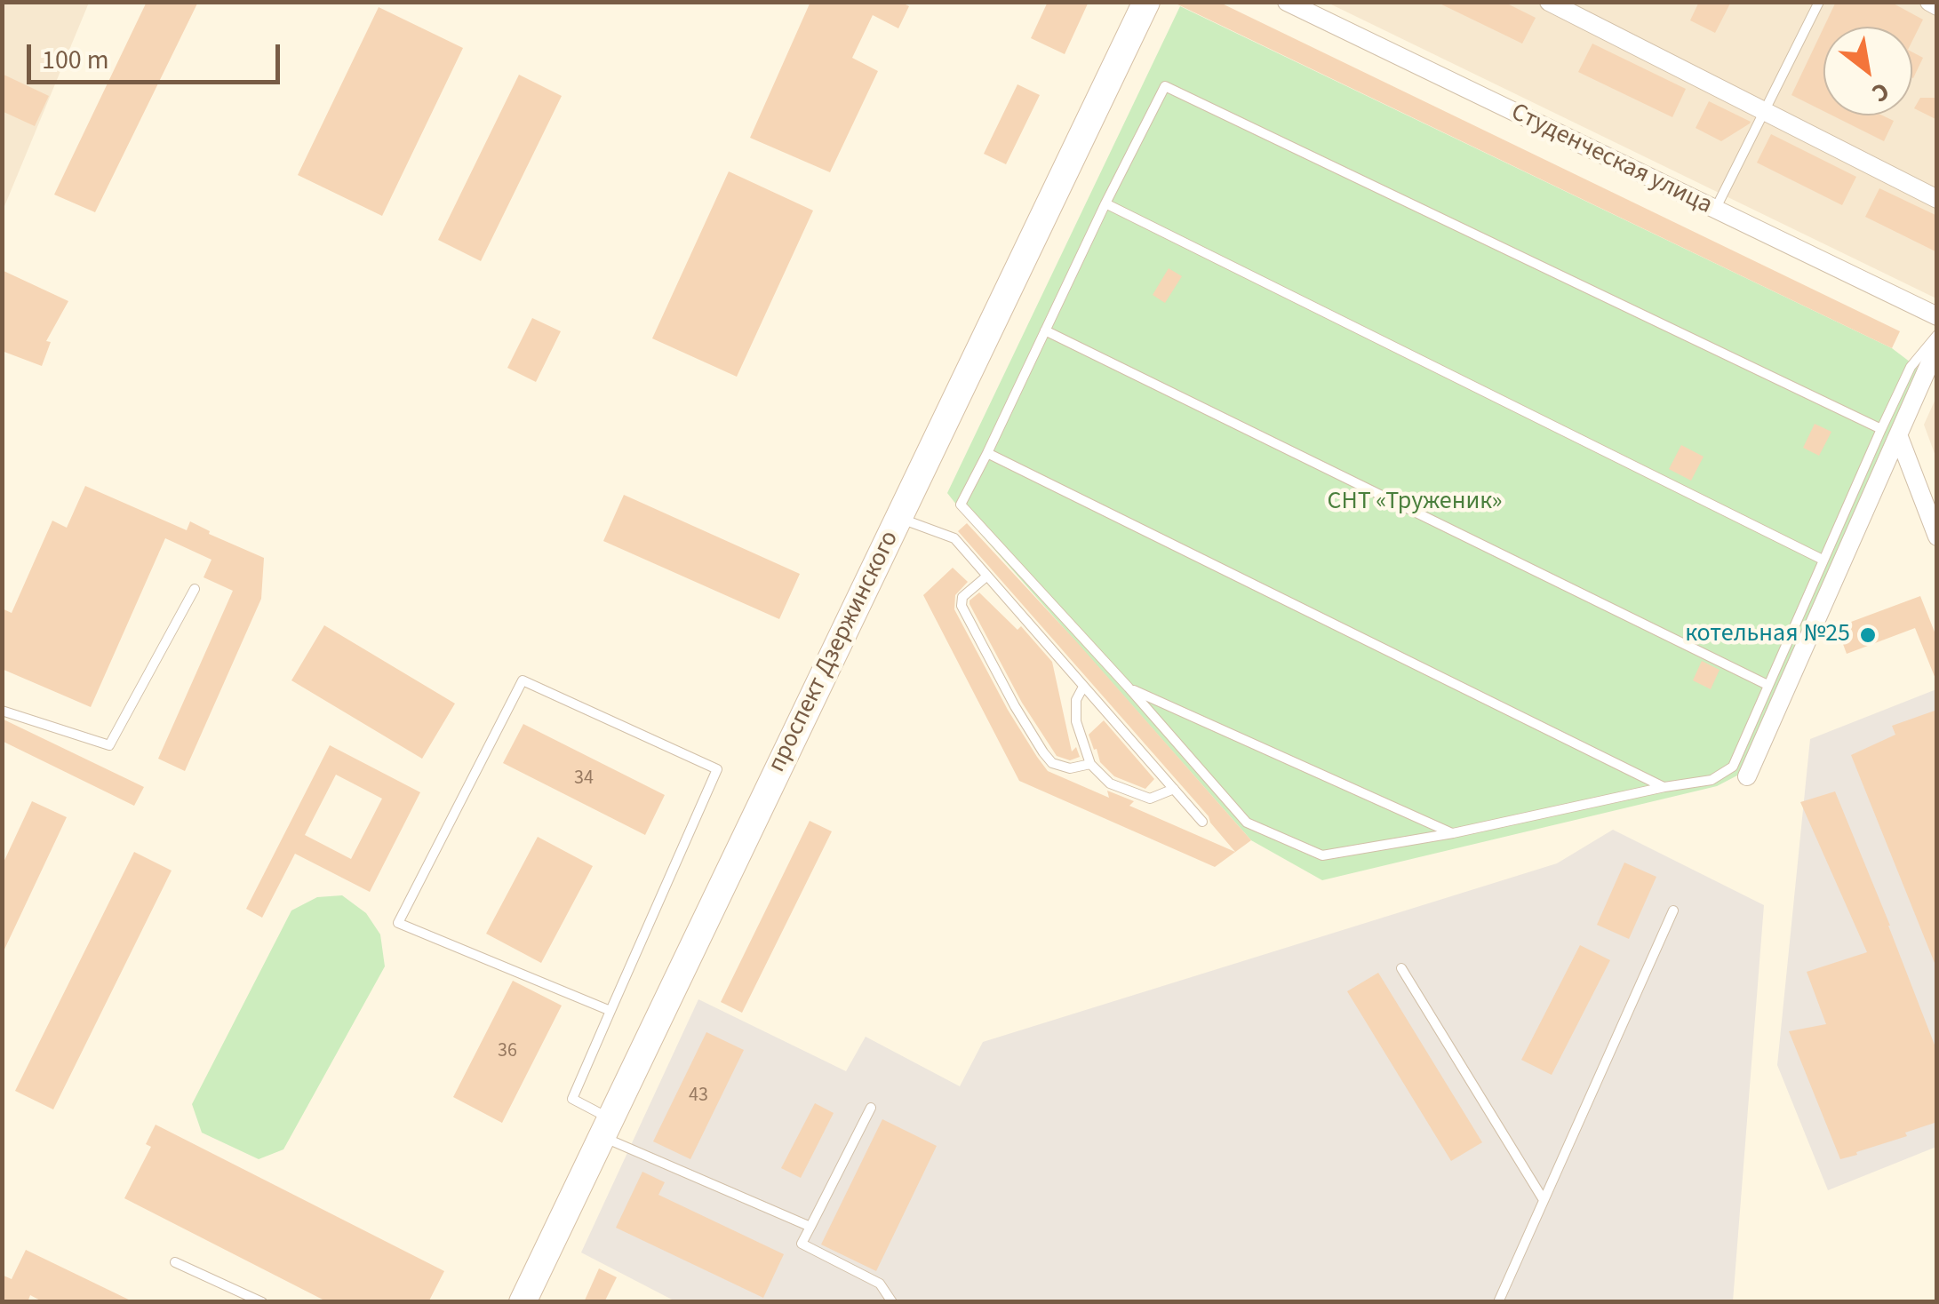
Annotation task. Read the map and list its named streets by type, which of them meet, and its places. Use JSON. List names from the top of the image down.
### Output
{
  "streets": {
    "main road": ["проспект Дзержинского"],
    "street": ["Студенческая улица"]
  },
  "parks": ["СНТ «Труженик»"],
  "places": ["котельная №25"],
  "house_numbers": ["34", "36", "43"],
  "scale_bar": "100 m",
  "north": "bottom right"
}
